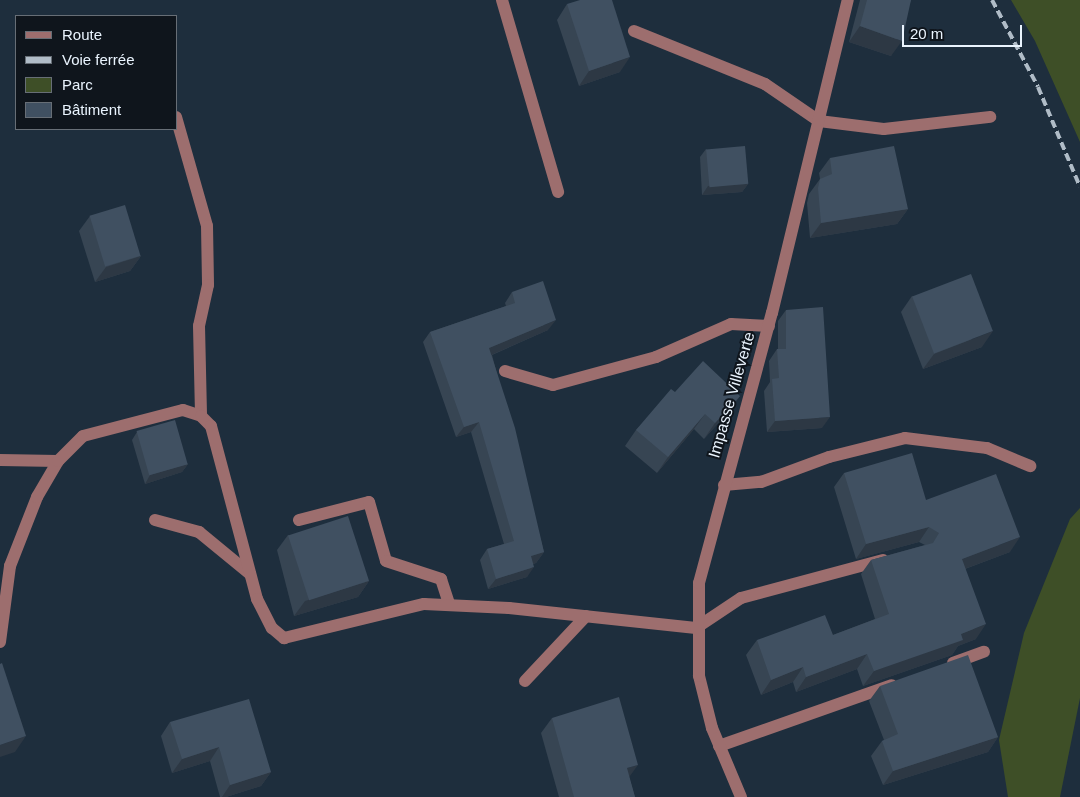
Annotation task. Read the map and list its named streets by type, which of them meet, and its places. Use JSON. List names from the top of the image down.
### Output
{
  "streets": {
    "street": ["Impasse Villeverte"]
  },
  "legend": [
    "Route",
    "Voie ferrée",
    "Parc",
    "Bâtiment"
  ],
  "scale_bar": "20 m"
}
